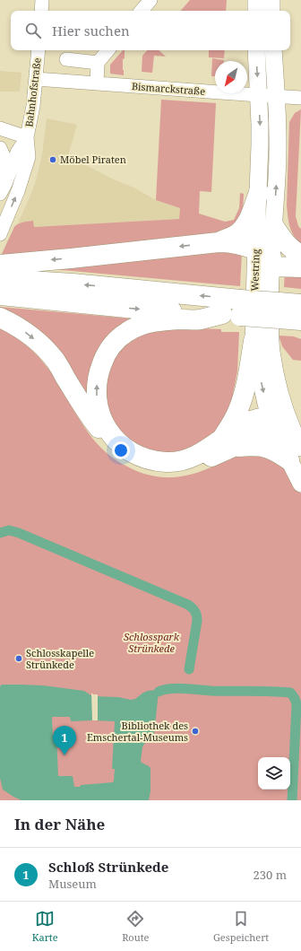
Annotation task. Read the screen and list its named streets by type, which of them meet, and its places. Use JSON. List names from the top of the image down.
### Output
{
  "streets": {
    "main road": ["Westring"],
    "street": ["Bismarckstraße", "Bahnhofstraße"]
  },
  "crossings": [
    ["Bismarckstraße", "Bahnhofstraße"],
    ["Bismarckstraße", "Westring"]
  ],
  "parks": ["Schlosspark Strünkede"],
  "places": ["Möbel Piraten", "Schlosskapelle Strünkede", "Bibliothek des Emschertal-Museums"],
  "north": "bottom left",
  "page": {
    "search": "Hier suchen",
    "pins": "1",
    "heading": "In der Nähe",
    "list": [
      {
        "mark": "1",
        "name": "Schloß Strünkede",
        "note": "Museum",
        "value": "230 m"
      }
    ],
    "nav": ["Karte", "Route", "Gespeichert"]
  }
}
